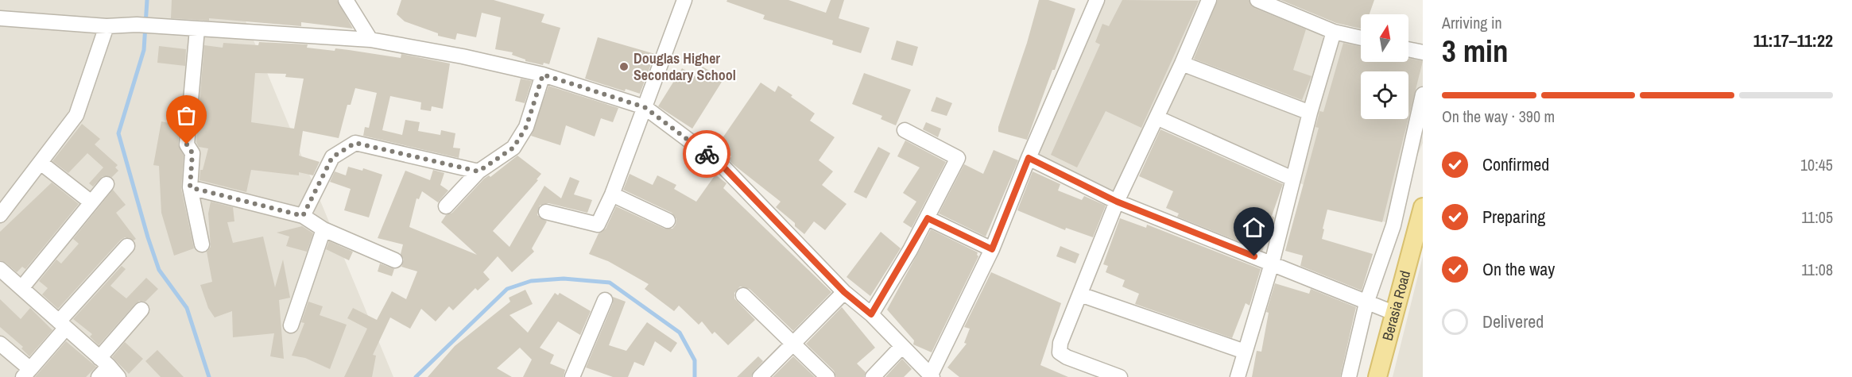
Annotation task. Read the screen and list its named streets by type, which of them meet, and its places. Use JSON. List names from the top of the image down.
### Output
{
  "streets": {
    "main road": ["Berasia Road"]
  },
  "places": ["Douglas Higher Secondary School"],
  "north": "top",
  "page": {
    "heading": ["3 min", "Arriving in", "11:17–11:22"],
    "bar": "On the way · 390 m",
    "list": [
      ["Confirmed", "10:45"],
      ["Preparing", "11:05"],
      ["On the way", "11:08"],
      "Delivered"
    ]
  }
}
